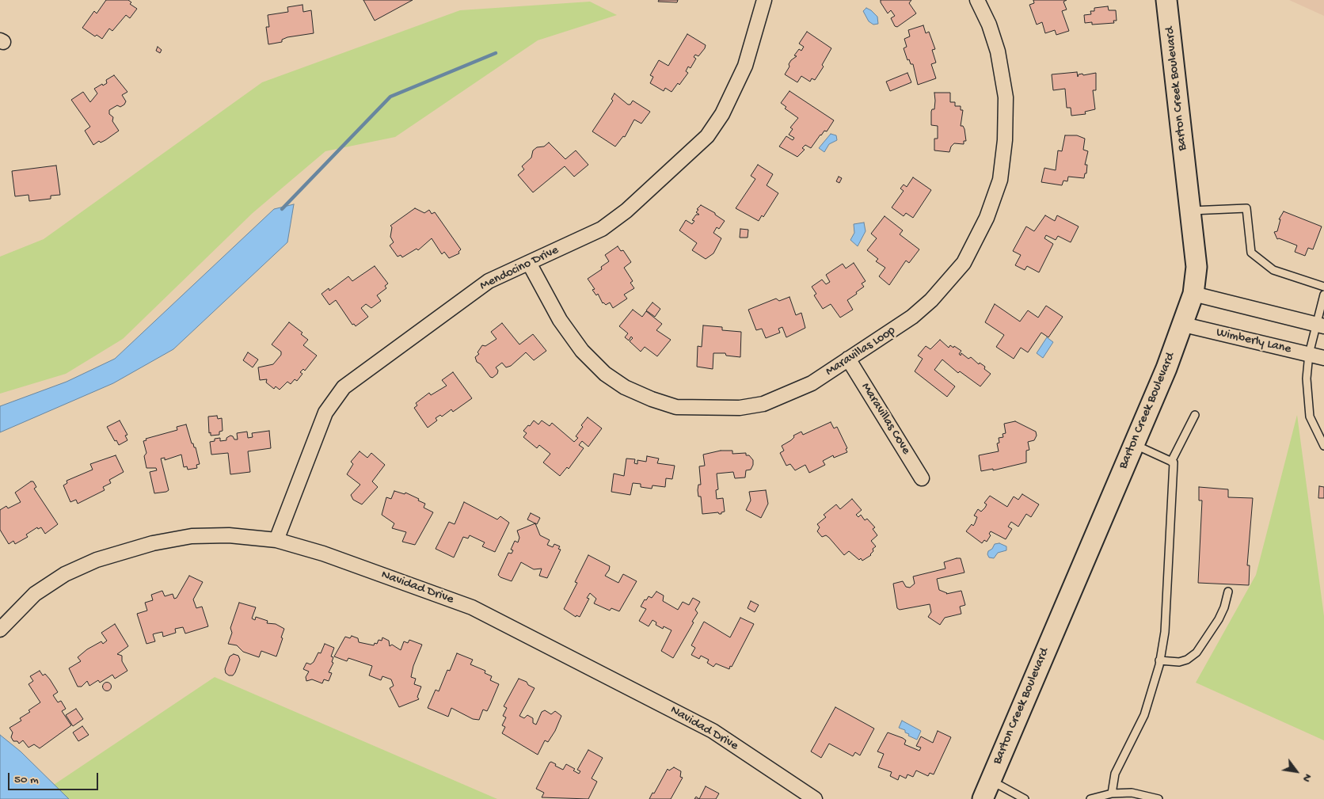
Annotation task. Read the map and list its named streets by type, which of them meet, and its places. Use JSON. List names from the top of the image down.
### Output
{
  "streets": {
    "street": [
      "Barton Creek Boulevard",
      "Mendocino Drive",
      "Wimberly Lane",
      "Maravillas Loop",
      "Maravillas Cove",
      "Navidad Drive"
    ]
  },
  "crossings": [
    ["Barton Creek Boulevard", "Wimberly Lane"],
    ["Mendocino Drive", "Maravillas Loop"],
    ["Mendocino Drive", "Navidad Drive"],
    ["Maravillas Loop", "Maravillas Cove"]
  ],
  "scale_bar": "50 m",
  "north": "bottom right"
}
